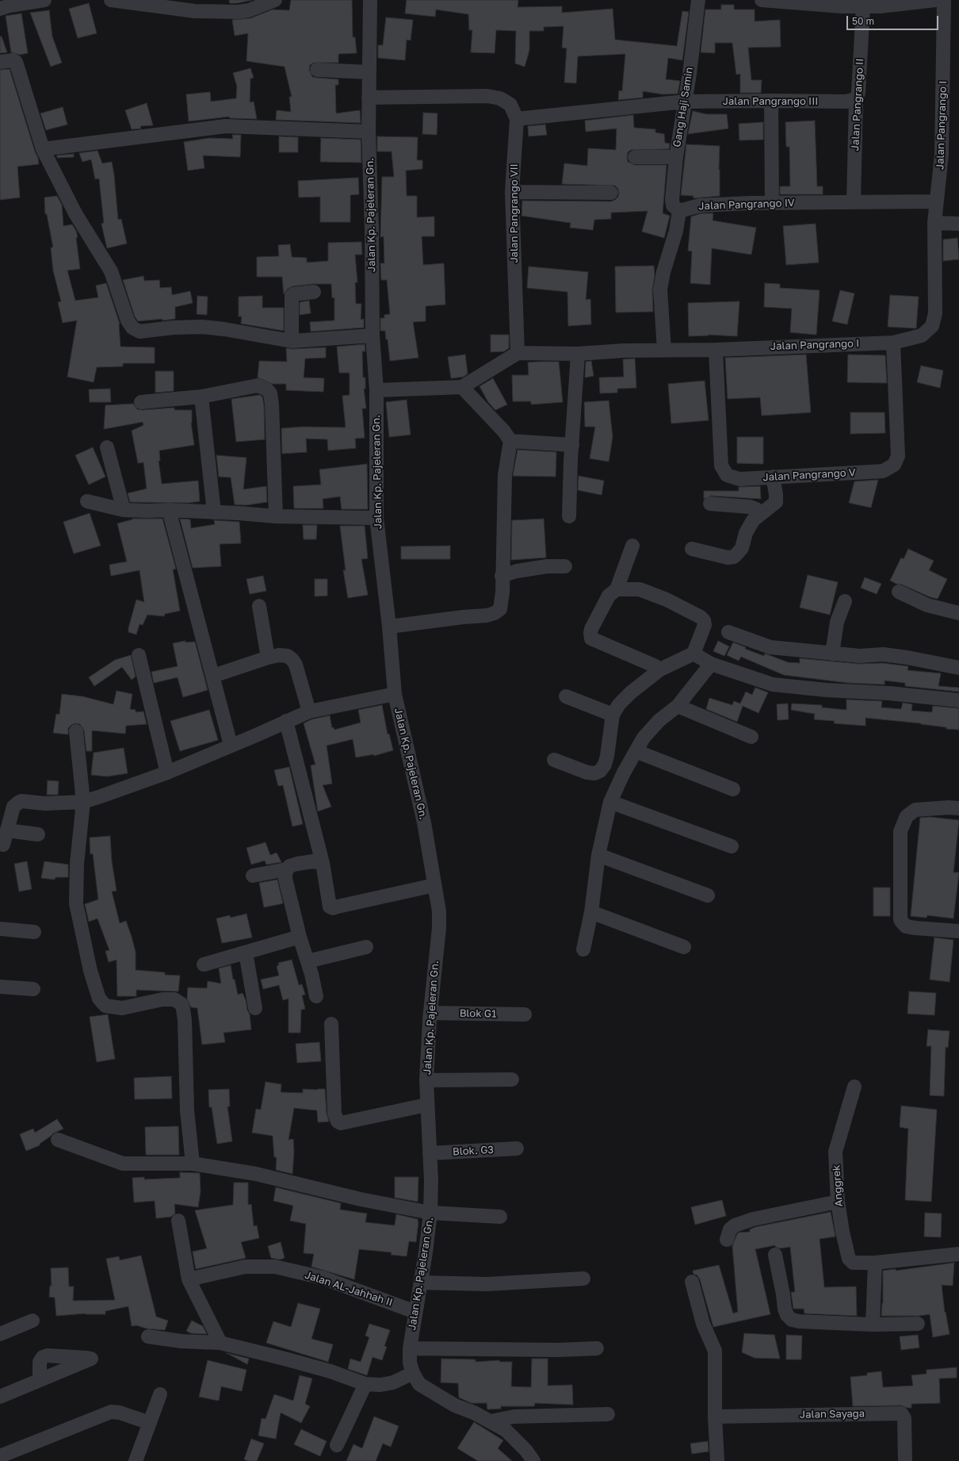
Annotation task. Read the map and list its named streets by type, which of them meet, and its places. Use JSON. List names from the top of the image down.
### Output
{
  "streets": {
    "street": [
      "Jalan Pangrango III",
      "Jalan Pangrango II",
      "Gang Haji Samin",
      "Jalan Pangrango I",
      "Jalan Pangrango IV",
      "Jalan Pangrango VII",
      "Jalan Kp. Pajeleran Gn.",
      "Jalan Pangrango V",
      "Blok G1",
      "Blok. G3",
      "Anggrek",
      "Jalan AL-Jahhah II",
      "Jalan Sayaga"
    ]
  },
  "crossings": [
    ["Jalan Pangrango III", "Jalan Pangrango II"],
    ["Jalan Pangrango III", "Gang Haji Samin"],
    ["Jalan Pangrango III", "Jalan Pangrango VII"],
    ["Jalan Pangrango II", "Jalan Pangrango IV"],
    ["Gang Haji Samin", "Jalan Pangrango IV"],
    ["Jalan Pangrango I", "Jalan Pangrango IV"],
    ["Jalan Pangrango I", "Jalan Pangrango VII"],
    ["Jalan Pangrango I", "Jalan Pangrango V"],
    ["Jalan Pangrango VII", "Jalan Kp. Pajeleran Gn."],
    ["Jalan Kp. Pajeleran Gn.", "Blok G1"],
    ["Jalan Kp. Pajeleran Gn.", "Blok. G3"],
    ["Jalan Kp. Pajeleran Gn.", "Jalan AL-Jahhah II"]
  ],
  "scale_bar": "50 m"
}
